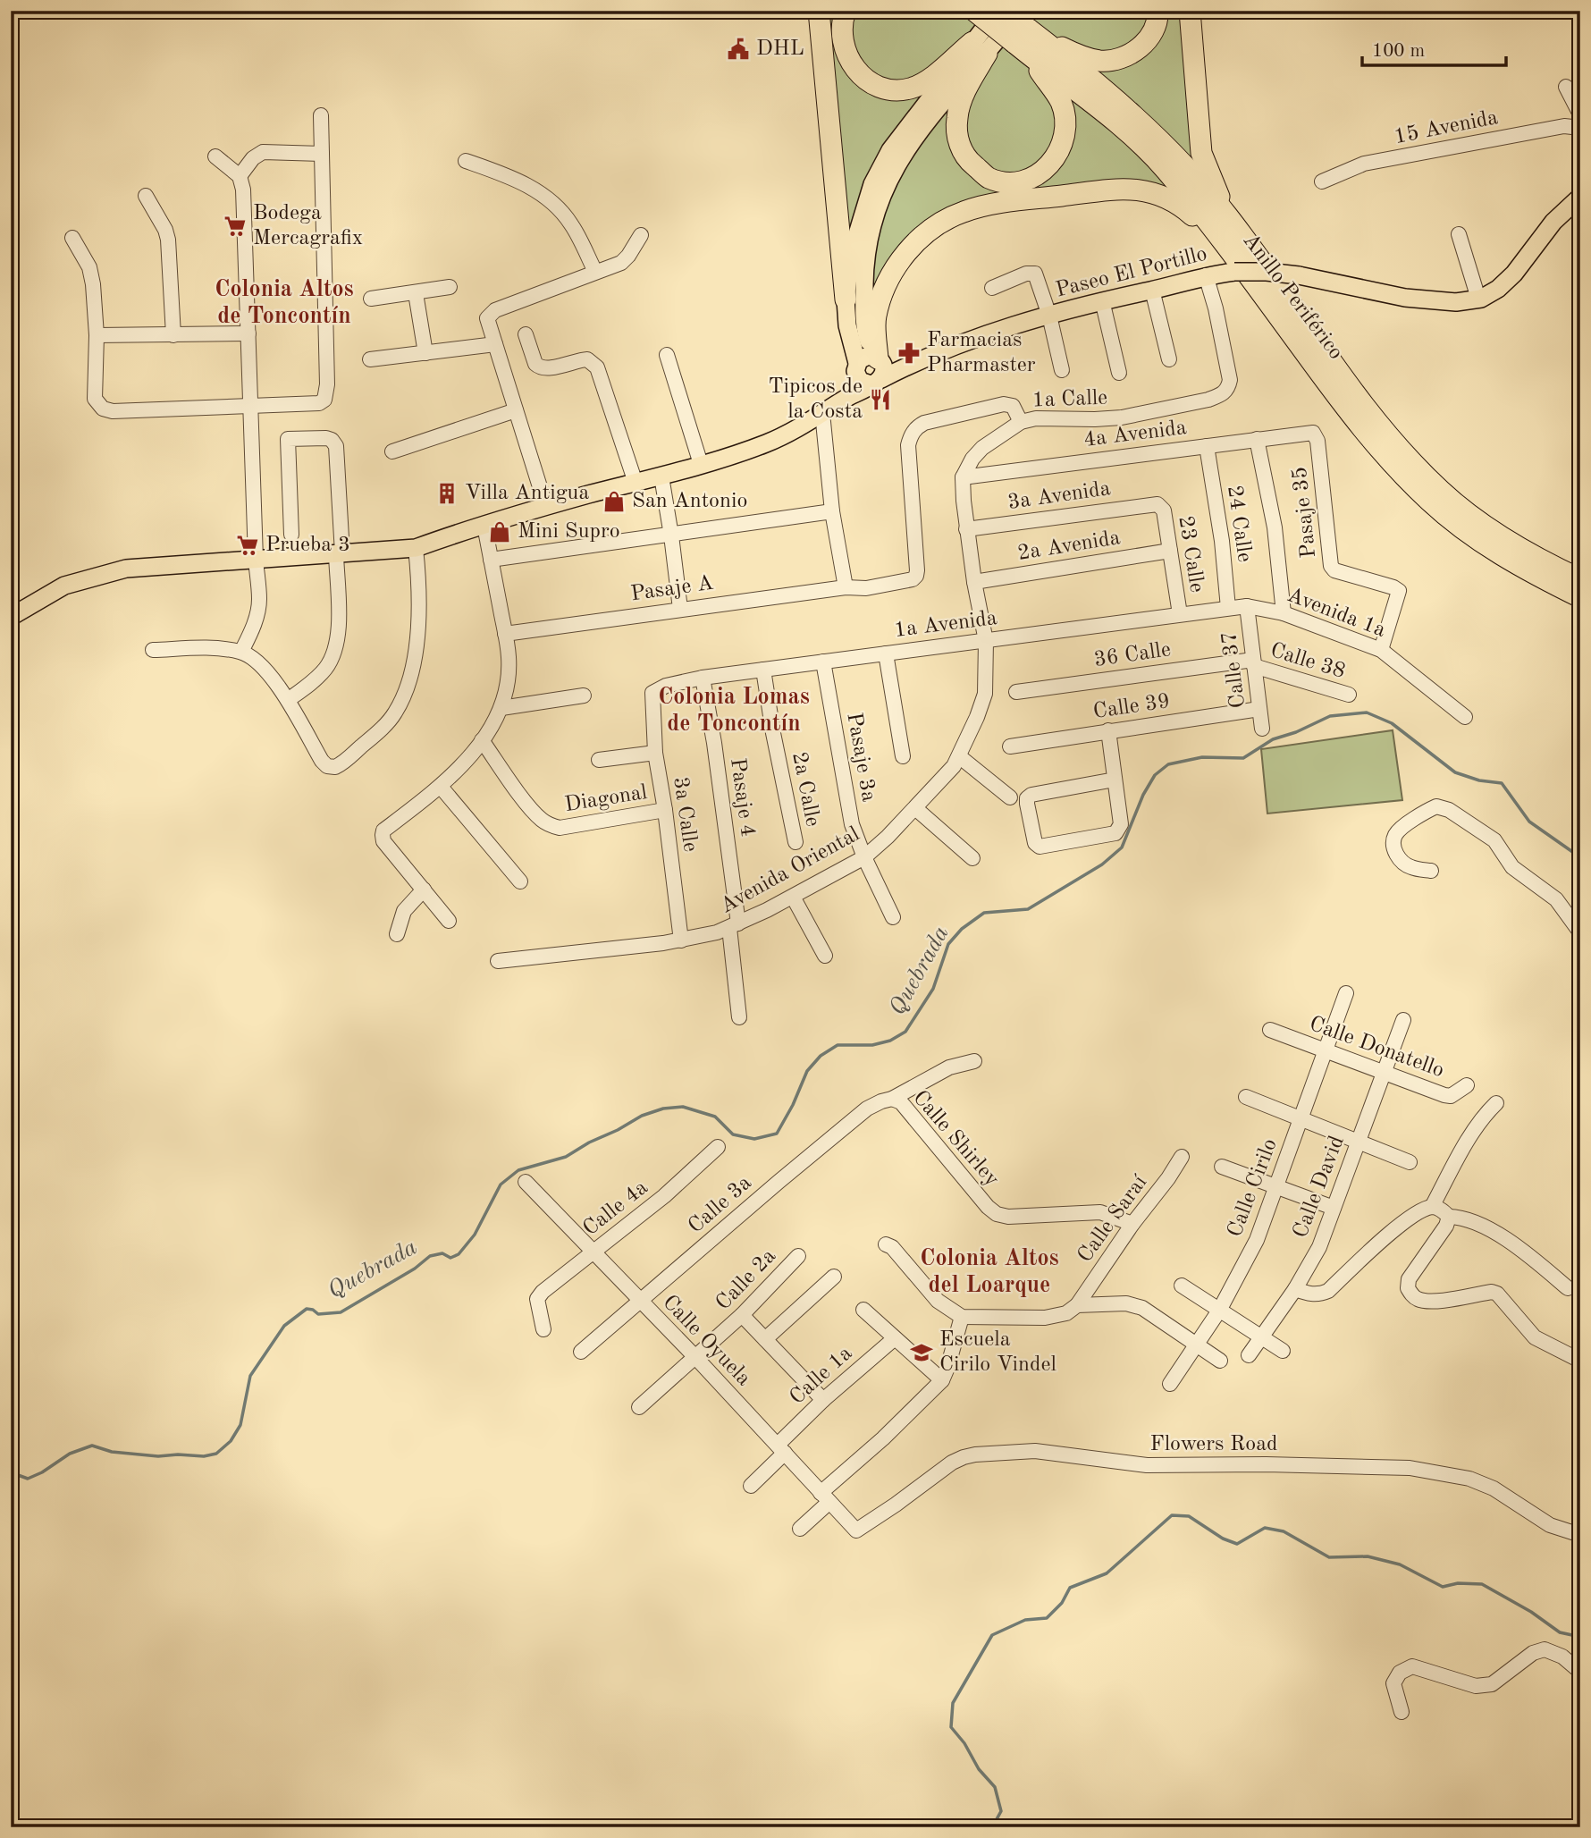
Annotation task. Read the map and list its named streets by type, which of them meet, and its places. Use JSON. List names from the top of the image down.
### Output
{
  "streets": {
    "highway": ["Anillo Periférico"],
    "main road": ["Paseo El Portillo"],
    "street": [
      "15 Avenida",
      "1a Calle",
      "4a Avenida",
      "3a Avenida",
      "Pasaje 35",
      "24 Calle",
      "2a Avenida",
      "23 Calle",
      "Pasaje A",
      "Avenida 1a",
      "1a Avenida",
      "36 Calle",
      "Calle 38",
      "Calle 37",
      "Calle 39",
      "Pasaje 3a",
      "2a Calle",
      "Pasaje 4",
      "Diagonal",
      "3a Calle",
      "Avenida Oriental",
      "Calle Donatello",
      "Calle Shirley",
      "Calle David",
      "Calle Cirilo",
      "Calle 3a",
      "Calle 4a",
      "Calle Saraí",
      "Calle 2a",
      "Calle Oyuela",
      "Calle 1a",
      "Flowers Road"
    ]
  },
  "crossings": [
    ["Paseo El Portillo", "1a Calle"],
    ["1a Calle", "Pasaje A"],
    ["4a Avenida", "Pasaje 35"],
    ["4a Avenida", "24 Calle"],
    ["4a Avenida", "Avenida Oriental"],
    ["3a Avenida", "23 Calle"],
    ["3a Avenida", "Avenida Oriental"],
    ["Pasaje 35", "Avenida 1a"],
    ["24 Calle", "1a Avenida"],
    ["2a Avenida", "23 Calle"],
    ["2a Avenida", "Avenida Oriental"],
    ["23 Calle", "1a Avenida"],
    ["Avenida 1a", "1a Avenida"],
    ["Avenida 1a", "Calle 37"],
    ["1a Avenida", "Calle 37"],
    ["1a Avenida", "Pasaje 3a"],
    ["1a Avenida", "2a Calle"],
    ["1a Avenida", "Pasaje 4"],
    ["1a Avenida", "3a Calle"],
    ["1a Avenida", "Avenida Oriental"],
    ["36 Calle", "Calle 38"],
    ["36 Calle", "Calle 37"],
    ["Calle 38", "Calle 37"],
    ["Calle 37", "Calle 39"],
    ["Pasaje 3a", "Avenida Oriental"],
    ["Pasaje 4", "Avenida Oriental"],
    ["Diagonal", "3a Calle"],
    ["3a Calle", "Avenida Oriental"],
    ["Calle Donatello", "Calle David"],
    ["Calle Donatello", "Calle Cirilo"],
    ["Calle Shirley", "Calle 3a"],
    ["Calle Shirley", "Calle Saraí"],
    ["Calle 3a", "Calle Oyuela"],
    ["Calle 4a", "Calle Oyuela"],
    ["Calle 2a", "Calle Oyuela"],
    ["Calle Oyuela", "Calle 1a"],
    ["Calle Oyuela", "Flowers Road"]
  ],
  "districts": ["Colonia Altos de Toncontín", "Colonia Lomas de Toncontín", "Colonia Altos del Loarque"],
  "water": ["Quebrada"],
  "places": {
    "public building": ["DHL"],
    "supermarket": ["Bodega Mercagrafix", "Prueba 3"],
    "pharmacy": ["Farmacias Pharmaster"],
    "restaurant": ["Tipicos de la Costa"],
    "building": ["Villa Antigua"],
    "shop": ["San Antonio", "Mini Supro"],
    "school or university": ["Escuela Cirilo Vindel"]
  },
  "scale_bar": "100 m"
}
